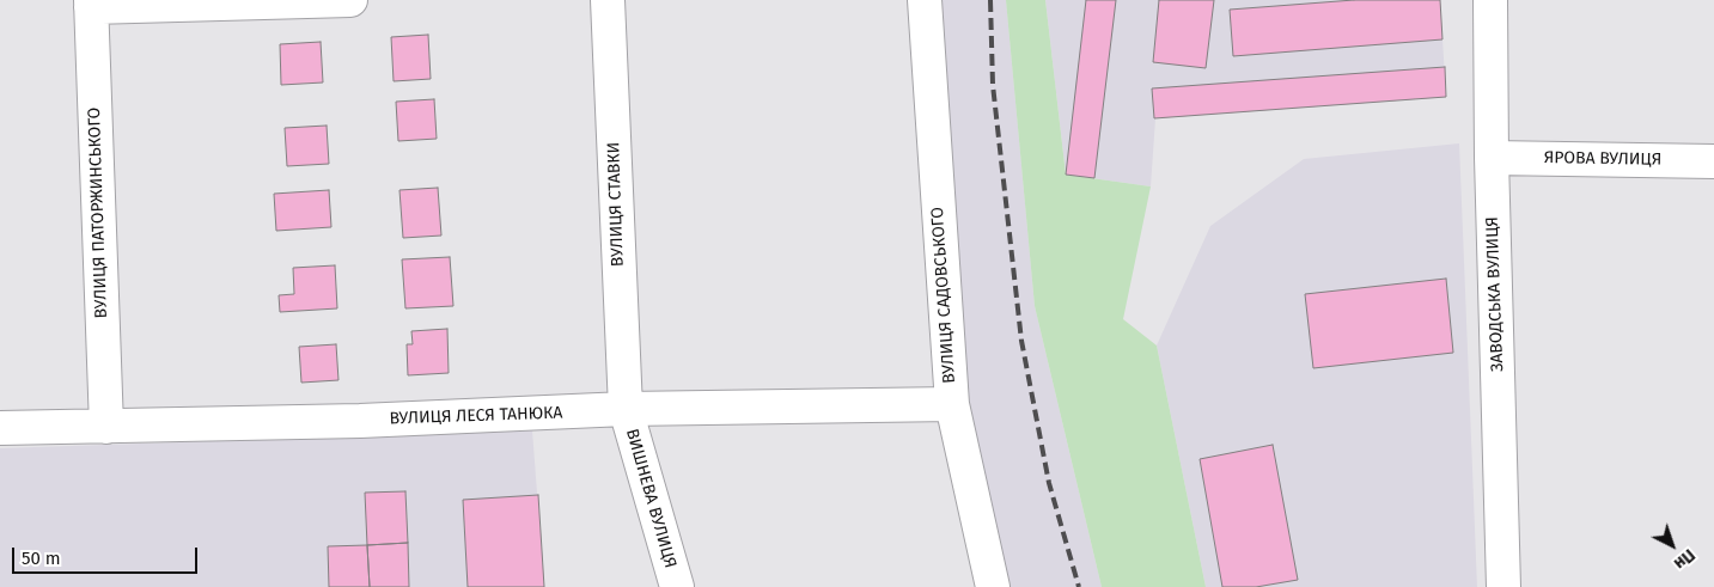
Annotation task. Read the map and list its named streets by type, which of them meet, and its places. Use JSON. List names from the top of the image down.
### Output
{
  "streets": {
    "street": [
      "ЯРОВА ВУЛИЦЯ",
      "ВУЛИЦЯ СТАВКИ",
      "ВУЛИЦЯ ПАТОРЖИНСЬКОГО",
      "ЗАВОДСЬКА ВУЛИЦЯ",
      "ВУЛИЦЯ САДОВСЬКОГО",
      "ВУЛИЦЯ ЛЕСЯ ТАНЮКА",
      "ВИШНЕВА ВУЛИЦЯ"
    ]
  },
  "crossings": [
    ["ЯРОВА ВУЛИЦЯ", "ЗАВОДСЬКА ВУЛИЦЯ"],
    ["ВУЛИЦЯ СТАВКИ", "ВУЛИЦЯ ЛЕСЯ ТАНЮКА"],
    ["ВУЛИЦЯ СТАВКИ", "ВИШНЕВА ВУЛИЦЯ"],
    ["ВУЛИЦЯ ПАТОРЖИНСЬКОГО", "ВУЛИЦЯ ЛЕСЯ ТАНЮКА"],
    ["ВУЛИЦЯ САДОВСЬКОГО", "ВУЛИЦЯ ЛЕСЯ ТАНЮКА"],
    ["ВУЛИЦЯ ЛЕСЯ ТАНЮКА", "ВИШНЕВА ВУЛИЦЯ"]
  ],
  "scale_bar": "50 m",
  "north": "bottom right"
}
